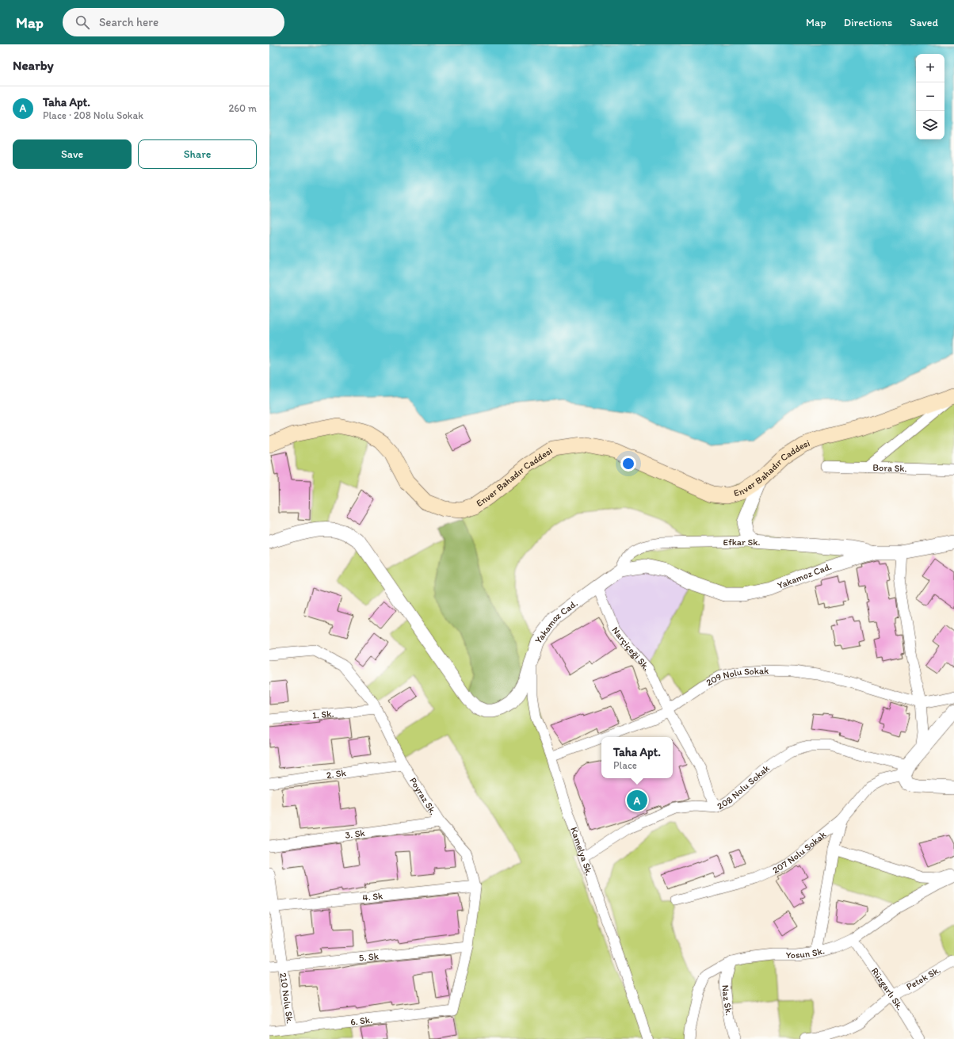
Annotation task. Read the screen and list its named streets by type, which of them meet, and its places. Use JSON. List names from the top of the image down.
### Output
{
  "streets": {
    "main road": ["Enver Bahadır Caddesi"],
    "street": [
      "Bora Sk.",
      "Efkar Sk.",
      "Yakamoz Cad.",
      "Narçiçeği Sk.",
      "209 Nolu Sokak",
      "1. Sk.",
      "2. Sk",
      "208 Nolu Sokak",
      "Poyraz Sk.",
      "3. Sk",
      "Kamelya Sk.",
      "207 Nolu Sokak",
      "4. Sk",
      "Yosun Sk.",
      "5. Sk",
      "Petek Sk.",
      "Rüzgarlı Sk.",
      "210 Nolu Sk.",
      "Naz Sk.",
      "6. Sk."
    ]
  },
  "crossings": [
    ["Efkar Sk.", "Yakamoz Cad."],
    ["Yakamoz Cad.", "Narçiçeği Sk."],
    ["Yakamoz Cad.", "Kamelya Sk."],
    ["Narçiçeği Sk.", "209 Nolu Sokak"],
    ["209 Nolu Sokak", "Kamelya Sk."],
    ["1. Sk.", "Poyraz Sk."],
    ["2. Sk", "Poyraz Sk."],
    ["208 Nolu Sokak", "Kamelya Sk."],
    ["208 Nolu Sokak", "207 Nolu Sokak"],
    ["Poyraz Sk.", "3. Sk"],
    ["Poyraz Sk.", "4. Sk"],
    ["Poyraz Sk.", "5. Sk"],
    ["Poyraz Sk.", "6. Sk."],
    ["4. Sk", "210 Nolu Sk."],
    ["Yosun Sk.", "Rüzgarlı Sk."],
    ["Yosun Sk.", "Naz Sk."],
    ["5. Sk", "210 Nolu Sk."],
    ["Petek Sk.", "Rüzgarlı Sk."],
    ["210 Nolu Sk.", "6. Sk."]
  ],
  "page": {
    "header": "Map",
    "search": "Search here",
    "nav": ["Map", "Directions", "Saved"],
    "heading": "Nearby",
    "map_buttons": ["+", "−"],
    "list": [
      {
        "mark": "A",
        "name": "Taha Apt.",
        "note": "Place · 208 Nolu Sokak",
        "value": "260 m"
      }
    ],
    "buttons": ["Save", "Share"],
    "popup": ["Taha Apt.", "Place"],
    "pins": "A"
  }
}
